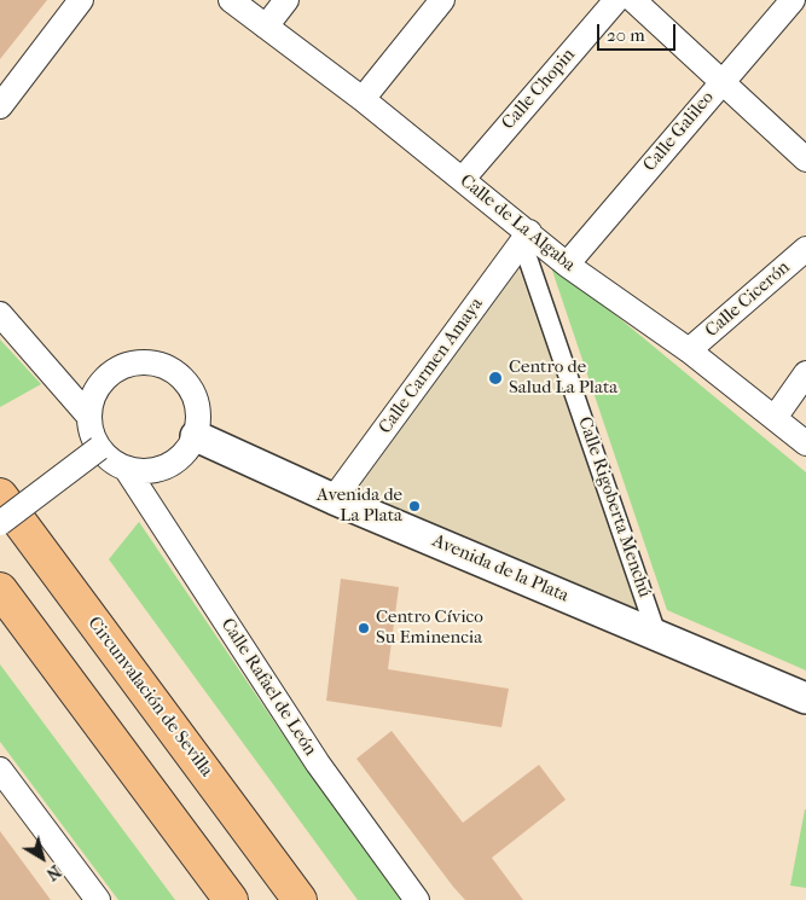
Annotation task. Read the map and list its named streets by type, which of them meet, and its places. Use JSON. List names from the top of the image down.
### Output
{
  "streets": {
    "highway": ["Circunvalación de Sevilla"],
    "street": [
      "Calle Chopin",
      "Calle Galileo",
      "Calle de La Algaba",
      "Calle Cicerón",
      "Calle Carmen Amaya",
      "Calle Rigoberta Menchú",
      "Avenida de la Plata",
      "Calle Rafael de León"
    ]
  },
  "crossings": [
    ["Calle Chopin", "Calle de La Algaba"],
    ["Calle Galileo", "Calle de La Algaba"],
    ["Calle de La Algaba", "Calle Cicerón"],
    ["Calle de La Algaba", "Calle Carmen Amaya"],
    ["Calle de La Algaba", "Calle Rigoberta Menchú"],
    ["Calle Carmen Amaya", "Calle Rigoberta Menchú"],
    ["Calle Carmen Amaya", "Avenida de la Plata"],
    ["Calle Rigoberta Menchú", "Avenida de la Plata"],
    ["Avenida de la Plata", "Calle Rafael de León"]
  ],
  "places": ["Centro de Salud La Plata", "Avenida de La Plata", "Centro Cívico Su Eminencia"],
  "scale_bar": "20 m",
  "north": "bottom right"
}
